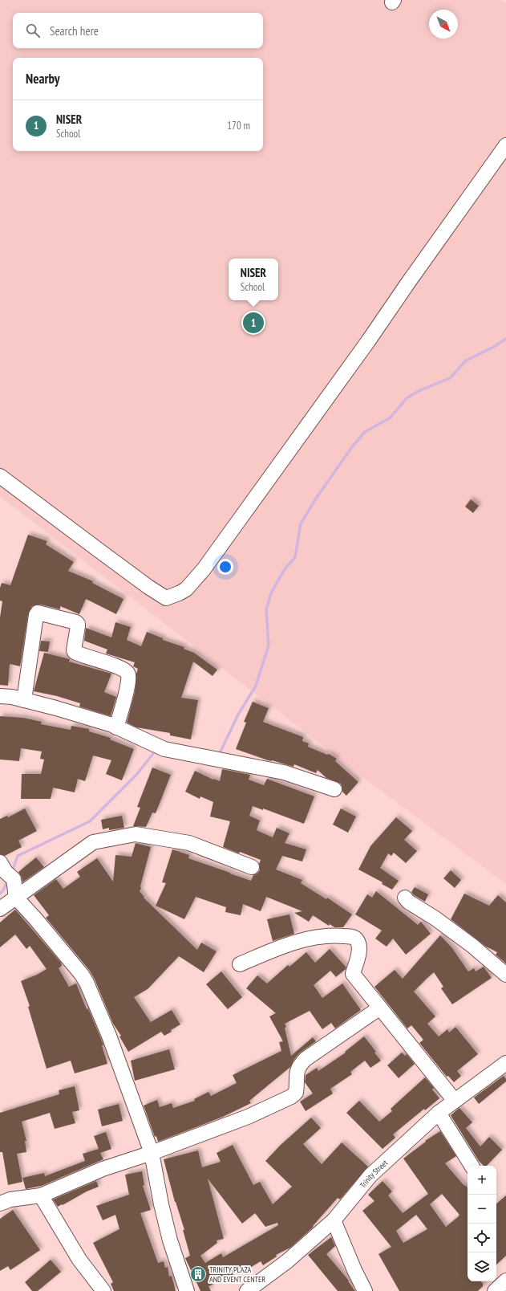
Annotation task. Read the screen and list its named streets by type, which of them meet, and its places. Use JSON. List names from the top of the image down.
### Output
{
  "streets": {
    "street": ["Trinity Street"]
  },
  "places": {
    "building": ["TRINITY PLAZA AND EVENT CENTER"]
  },
  "north": "bottom right",
  "page": {
    "search": "Search here",
    "heading": "Nearby",
    "list": [
      {
        "mark": "1",
        "name": "NISER",
        "note": "School",
        "value": "170 m"
      }
    ],
    "popup": ["NISER", "School"],
    "pins": "1",
    "map_buttons": ["+", "−"]
  }
}
